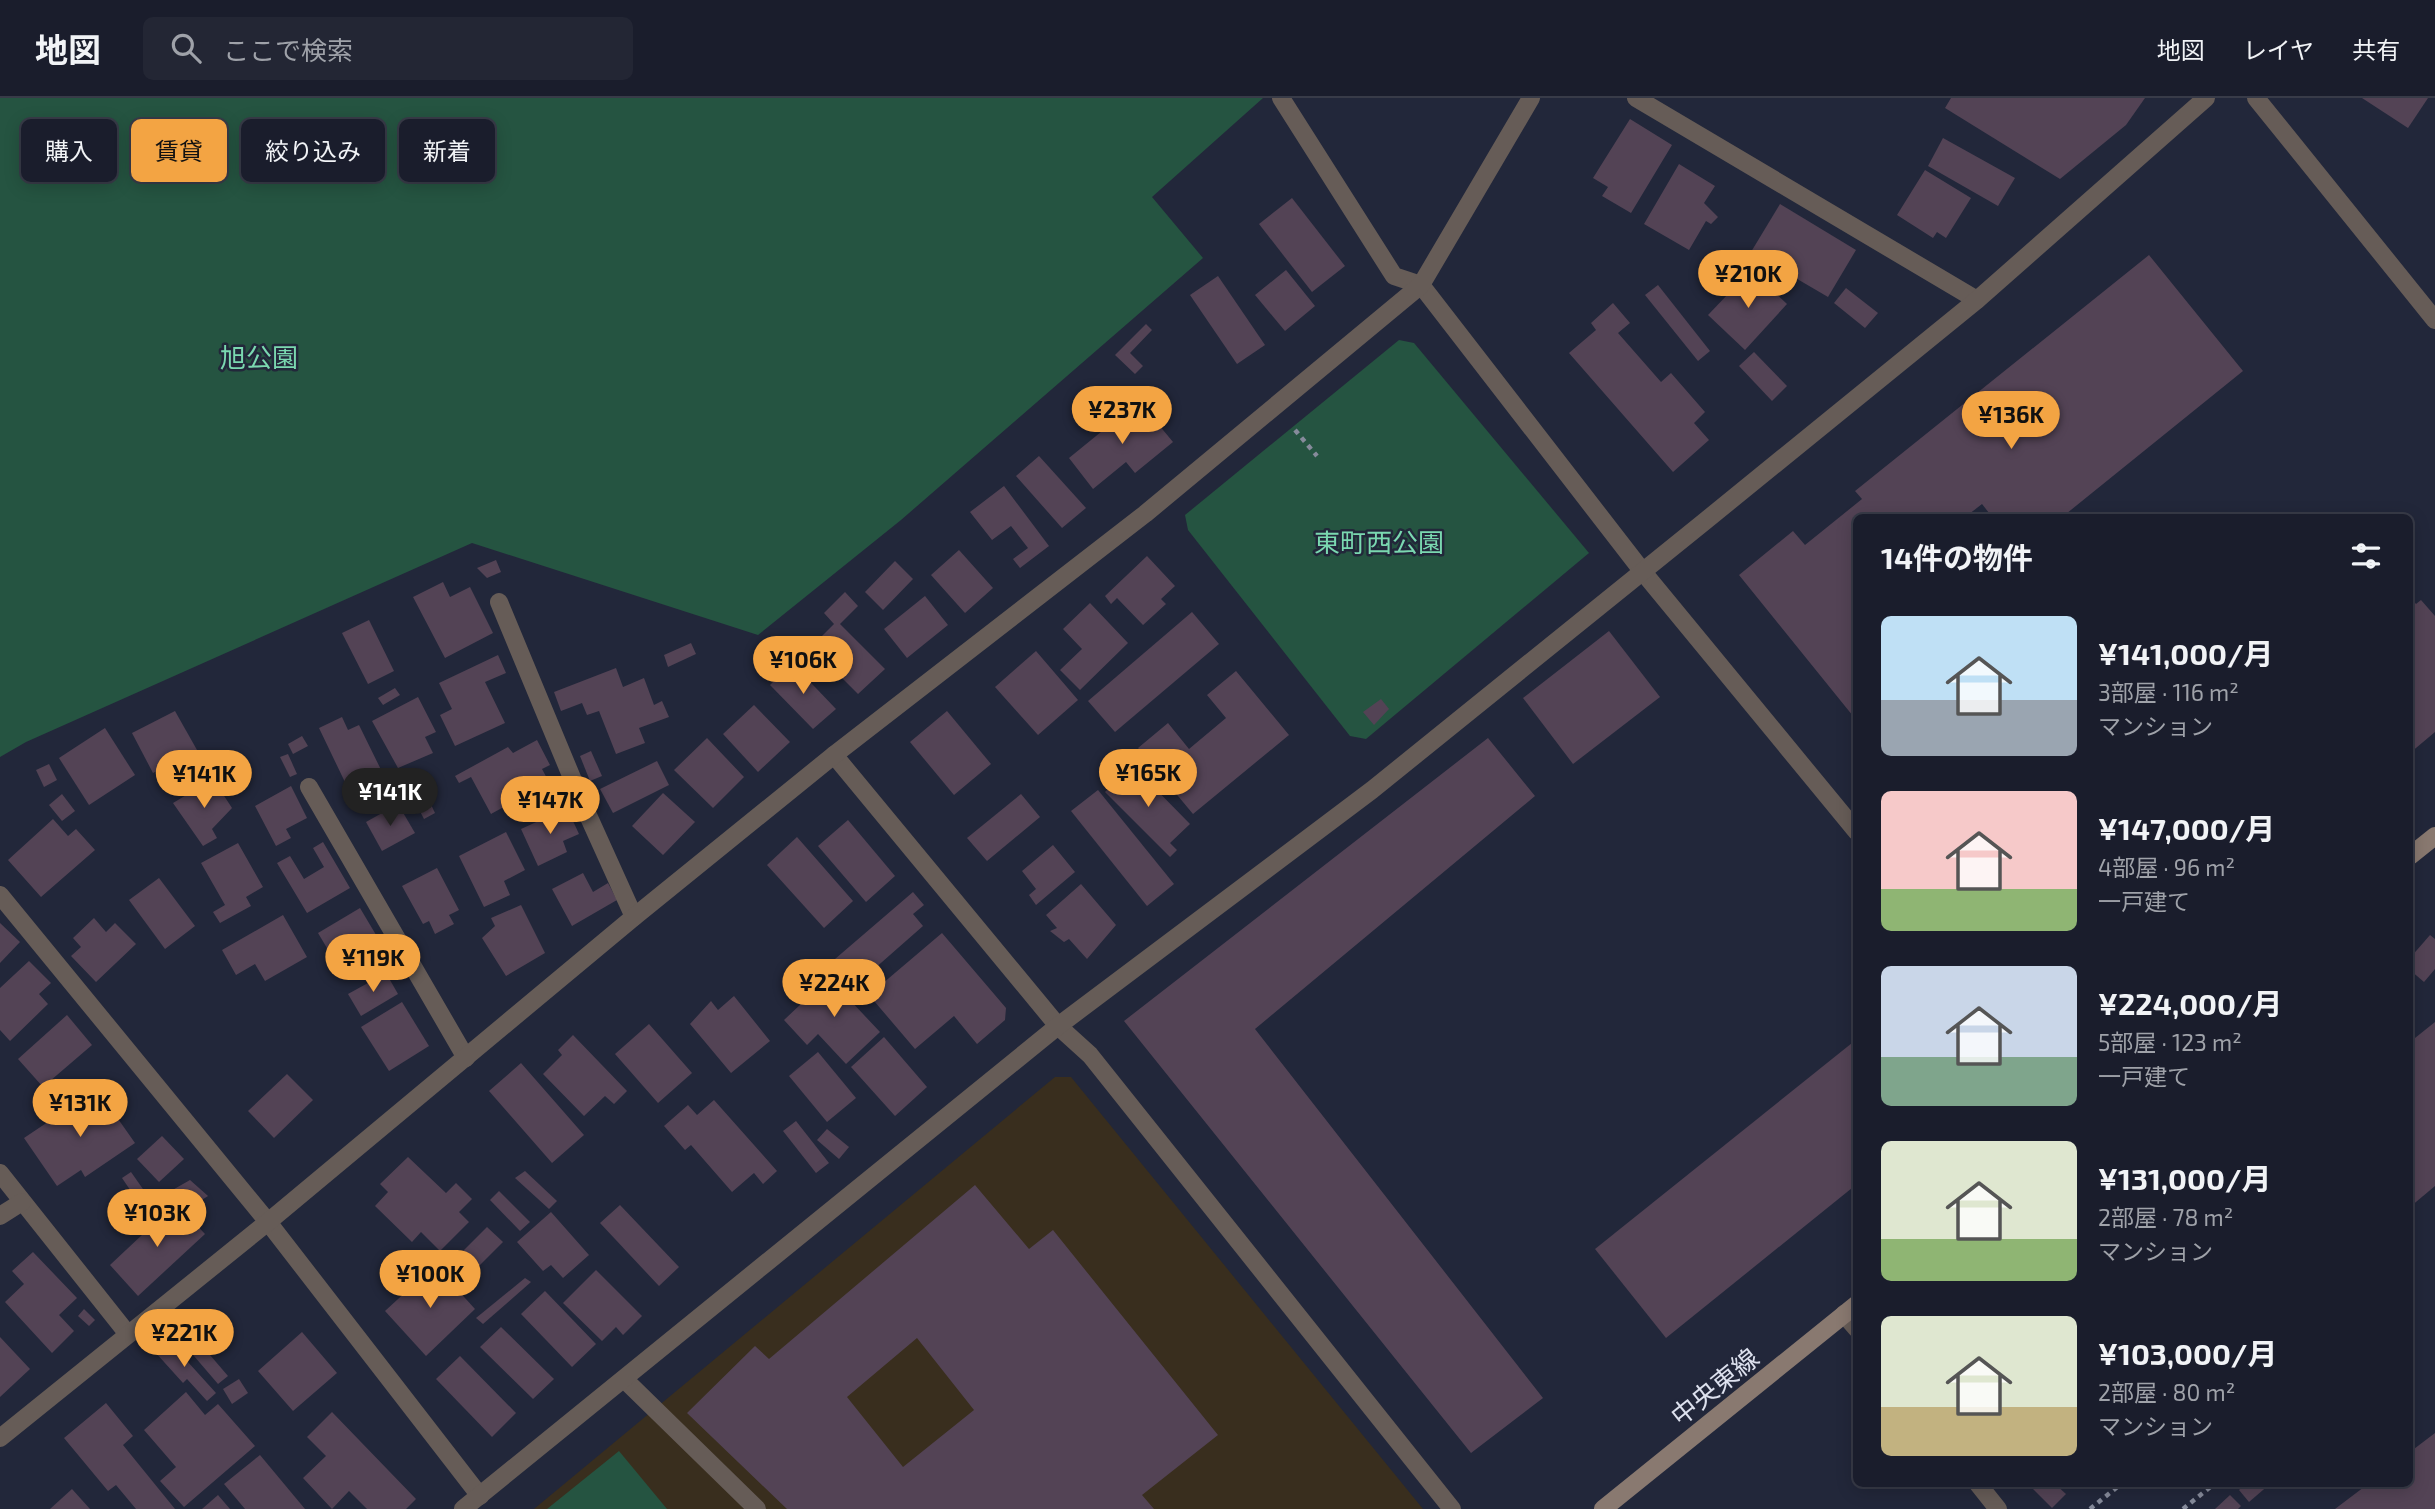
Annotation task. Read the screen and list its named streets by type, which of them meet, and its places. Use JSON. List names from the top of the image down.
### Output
{
  "streets": {
    "main road": ["中央東線"]
  },
  "parks": ["旭公園", "東町西公園"],
  "page": {
    "header": "地図",
    "search": "ここで検索",
    "nav": ["地図", "レイヤ", "共有"],
    "chip": [
      "購入",
      "賃貸",
      "絞り込み",
      "新着"
    ],
    "price": [
      "¥210K",
      "¥237K",
      "¥136K",
      "¥106K",
      "¥165K",
      "¥141K",
      "¥141K",
      "¥147K",
      "¥119K",
      "¥224K",
      "¥131K",
      "¥103K",
      "¥100K",
      "¥221K"
    ],
    "heading": "14件の物件",
    "list": [
      {
        "name": "¥141,000/月",
        "note": "3部屋 · 116 m² · マンション"
      },
      {
        "name": "¥147,000/月",
        "note": "4部屋 · 96 m² · 一戸建て"
      },
      {
        "name": "¥224,000/月",
        "note": "5部屋 · 123 m² · 一戸建て"
      },
      {
        "name": "¥131,000/月",
        "note": "2部屋 · 78 m² · マンション"
      },
      {
        "name": "¥103,000/月",
        "note": "2部屋 · 80 m² · マンション"
      }
    ]
  }
}
